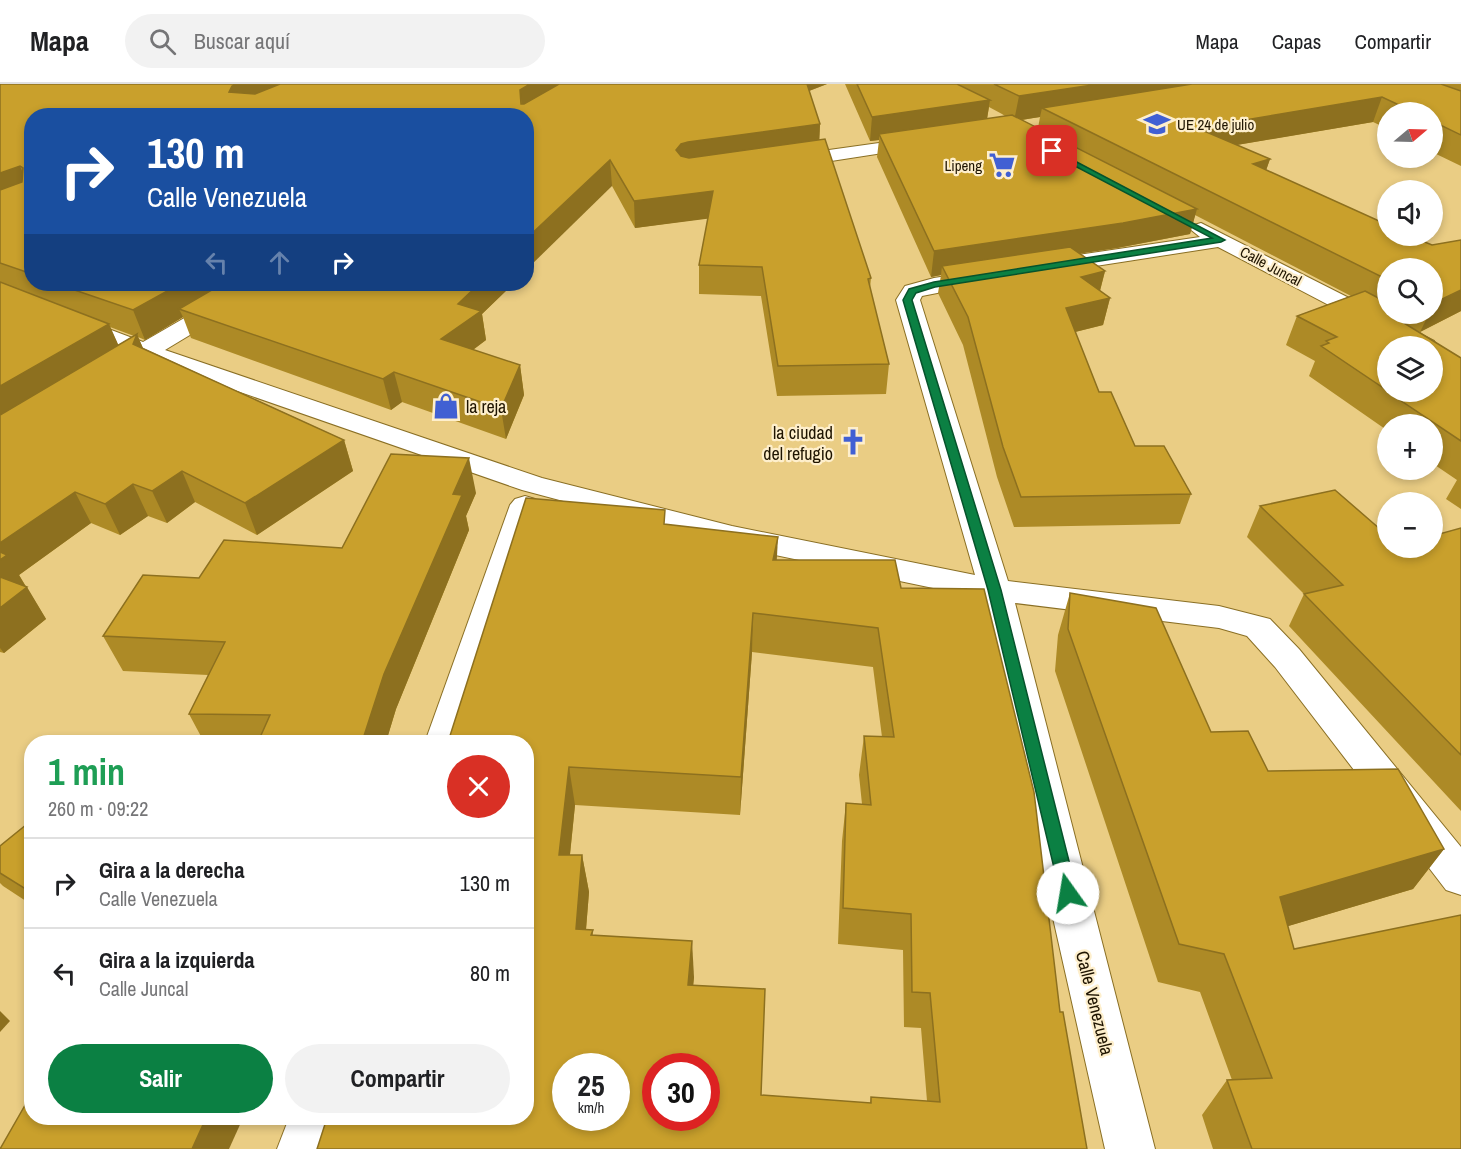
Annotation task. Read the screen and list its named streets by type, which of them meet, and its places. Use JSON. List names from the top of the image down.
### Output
{
  "streets": {
    "street": ["Calle Juncal", "Calle Venezuela"]
  },
  "crossings": [
    ["Calle Juncal", "Calle Venezuela"]
  ],
  "places": {
    "school or university": ["UE 24 de julio"],
    "supermarket": ["Lipeng"],
    "shop": ["la reja"],
    "church": ["la ciudad del refugio"]
  },
  "north": "right",
  "page": {
    "header": "Mapa",
    "search": "Buscar aquí",
    "nav": ["Mapa", "Capas", "Compartir"],
    "map_buttons": ["+", "−"],
    "turn": ["130 m", "Calle Venezuela"],
    "heading": ["1 min", "260 m · 09:22"],
    "list": [
      {
        "name": "Gira a la derecha",
        "note": "Calle Venezuela",
        "value": "130 m"
      },
      {
        "name": "Gira a la izquierda",
        "note": "Calle Juncal",
        "value": "80 m"
      }
    ],
    "buttons": ["Salir", "Compartir"],
    "speed": "25 km/h",
    "limit": "30"
  }
}
